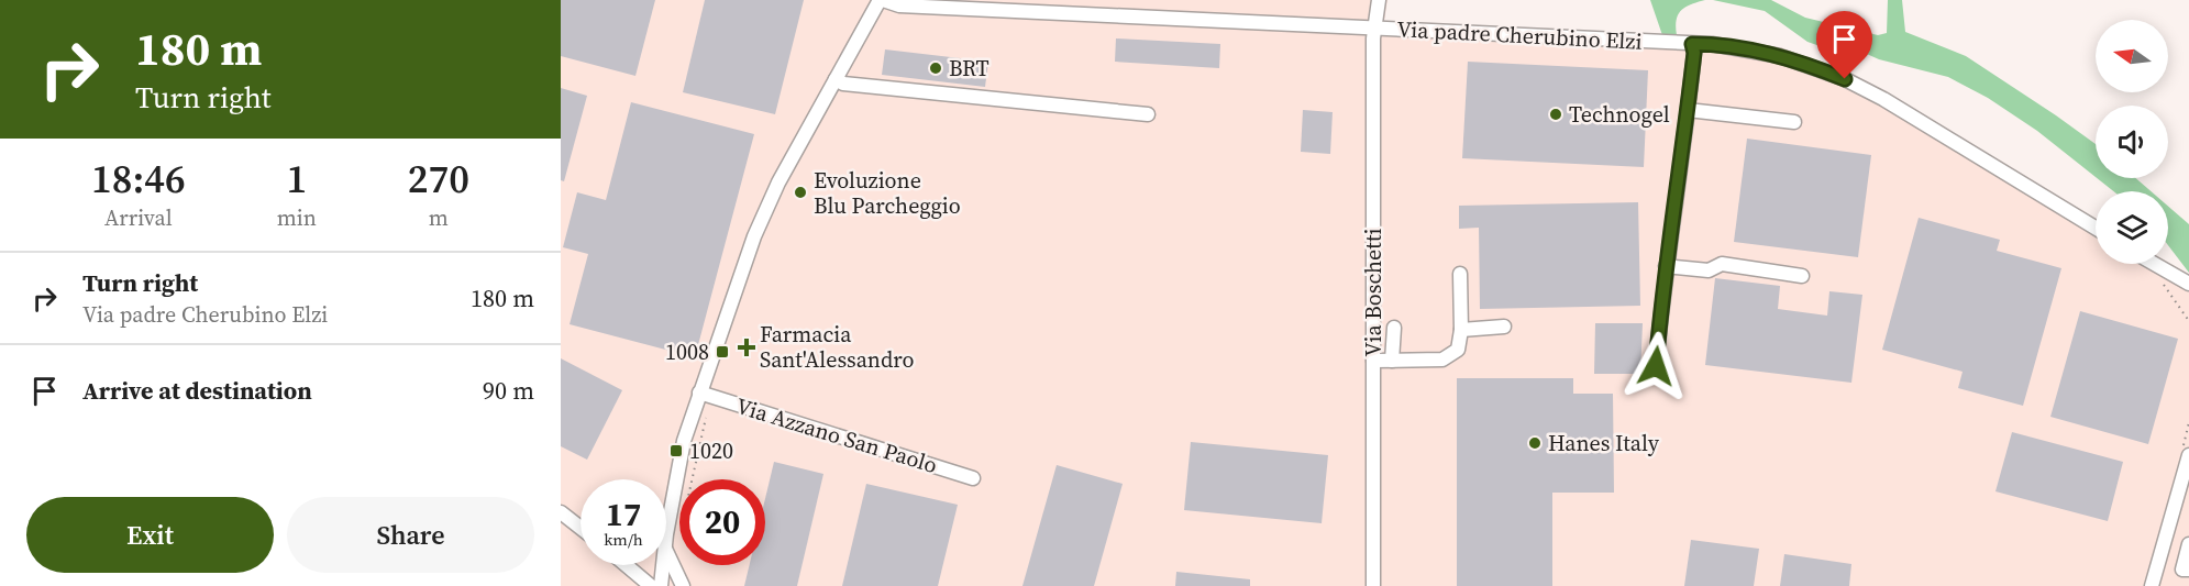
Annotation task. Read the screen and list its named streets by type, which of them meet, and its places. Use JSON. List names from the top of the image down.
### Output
{
  "streets": {
    "street": ["Via padre Cherubino Elzi", "Via Boschetti", "Via Azzano San Paolo"]
  },
  "crossings": [
    ["Via padre Cherubino Elzi", "Via Boschetti"]
  ],
  "places": {
    "other": [
      "BRT",
      "Technogel",
      "Evoluzione Blu Parcheggio",
      "Hanes Italy"
    ],
    "health": ["Farmacia Sant'Alessandro"],
    "transit": ["1008", "1020"]
  },
  "north": "left",
  "page": {
    "turn": ["180 m", "Turn right"],
    "eta": [
      "18:46",
      "Arrival",
      "1",
      "min",
      "270",
      "m"
    ],
    "list": [
      {
        "name": "Turn right",
        "note": "Via padre Cherubino Elzi",
        "value": "180 m"
      },
      {
        "name": "Arrive at destination",
        "value": "90 m"
      }
    ],
    "speed": "17 km/h",
    "limit": "20",
    "buttons": ["Exit", "Share"]
  }
}
